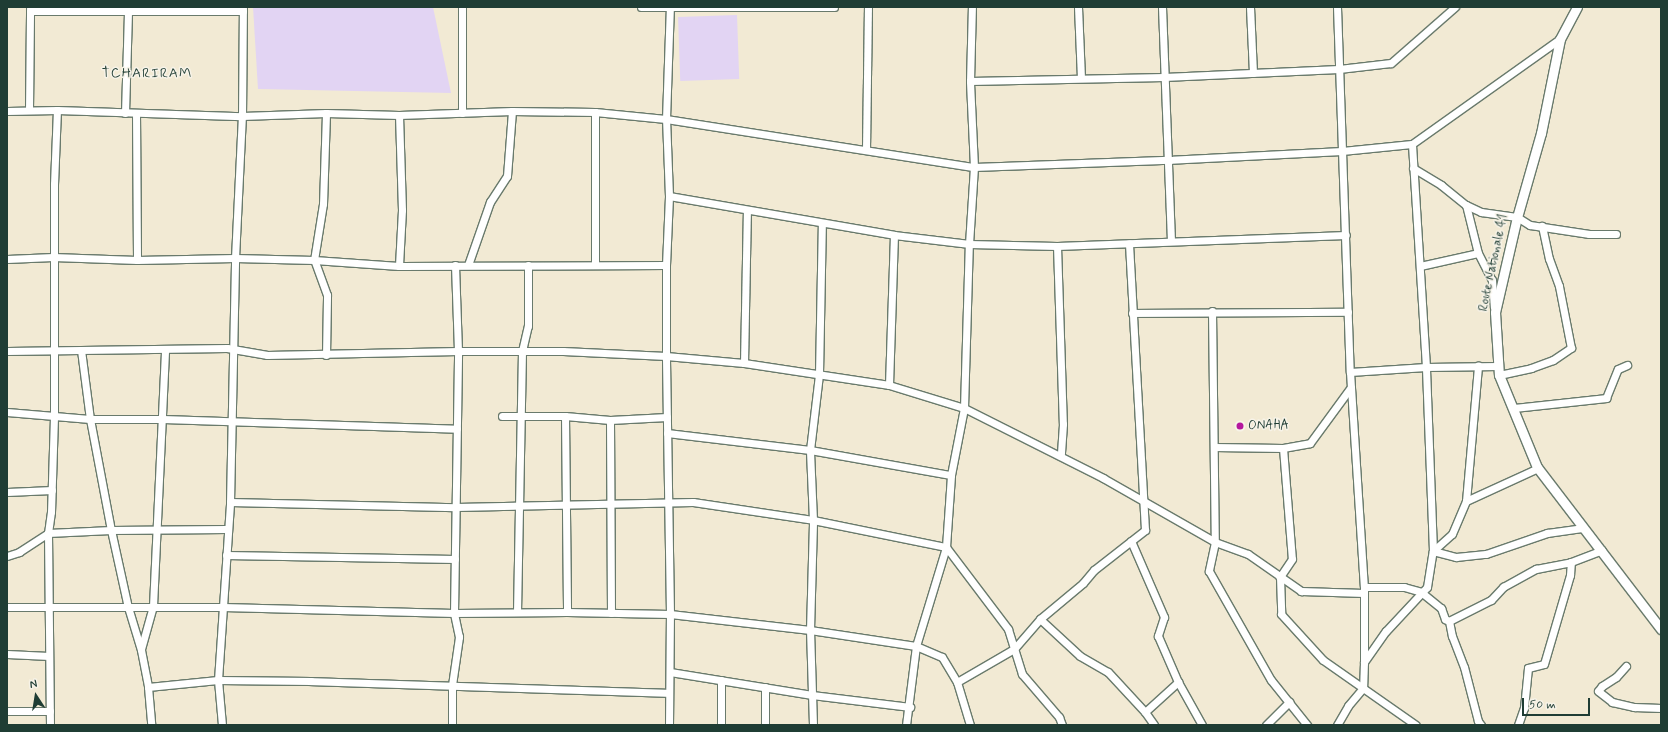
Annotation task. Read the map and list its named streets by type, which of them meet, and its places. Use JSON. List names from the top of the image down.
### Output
{
  "streets": {
    "street": ["Route Nationale 41"]
  },
  "districts": ["TCHARIRAM"],
  "places": ["ONAHA"],
  "scale_bar": "50 m",
  "north": "top"
}
